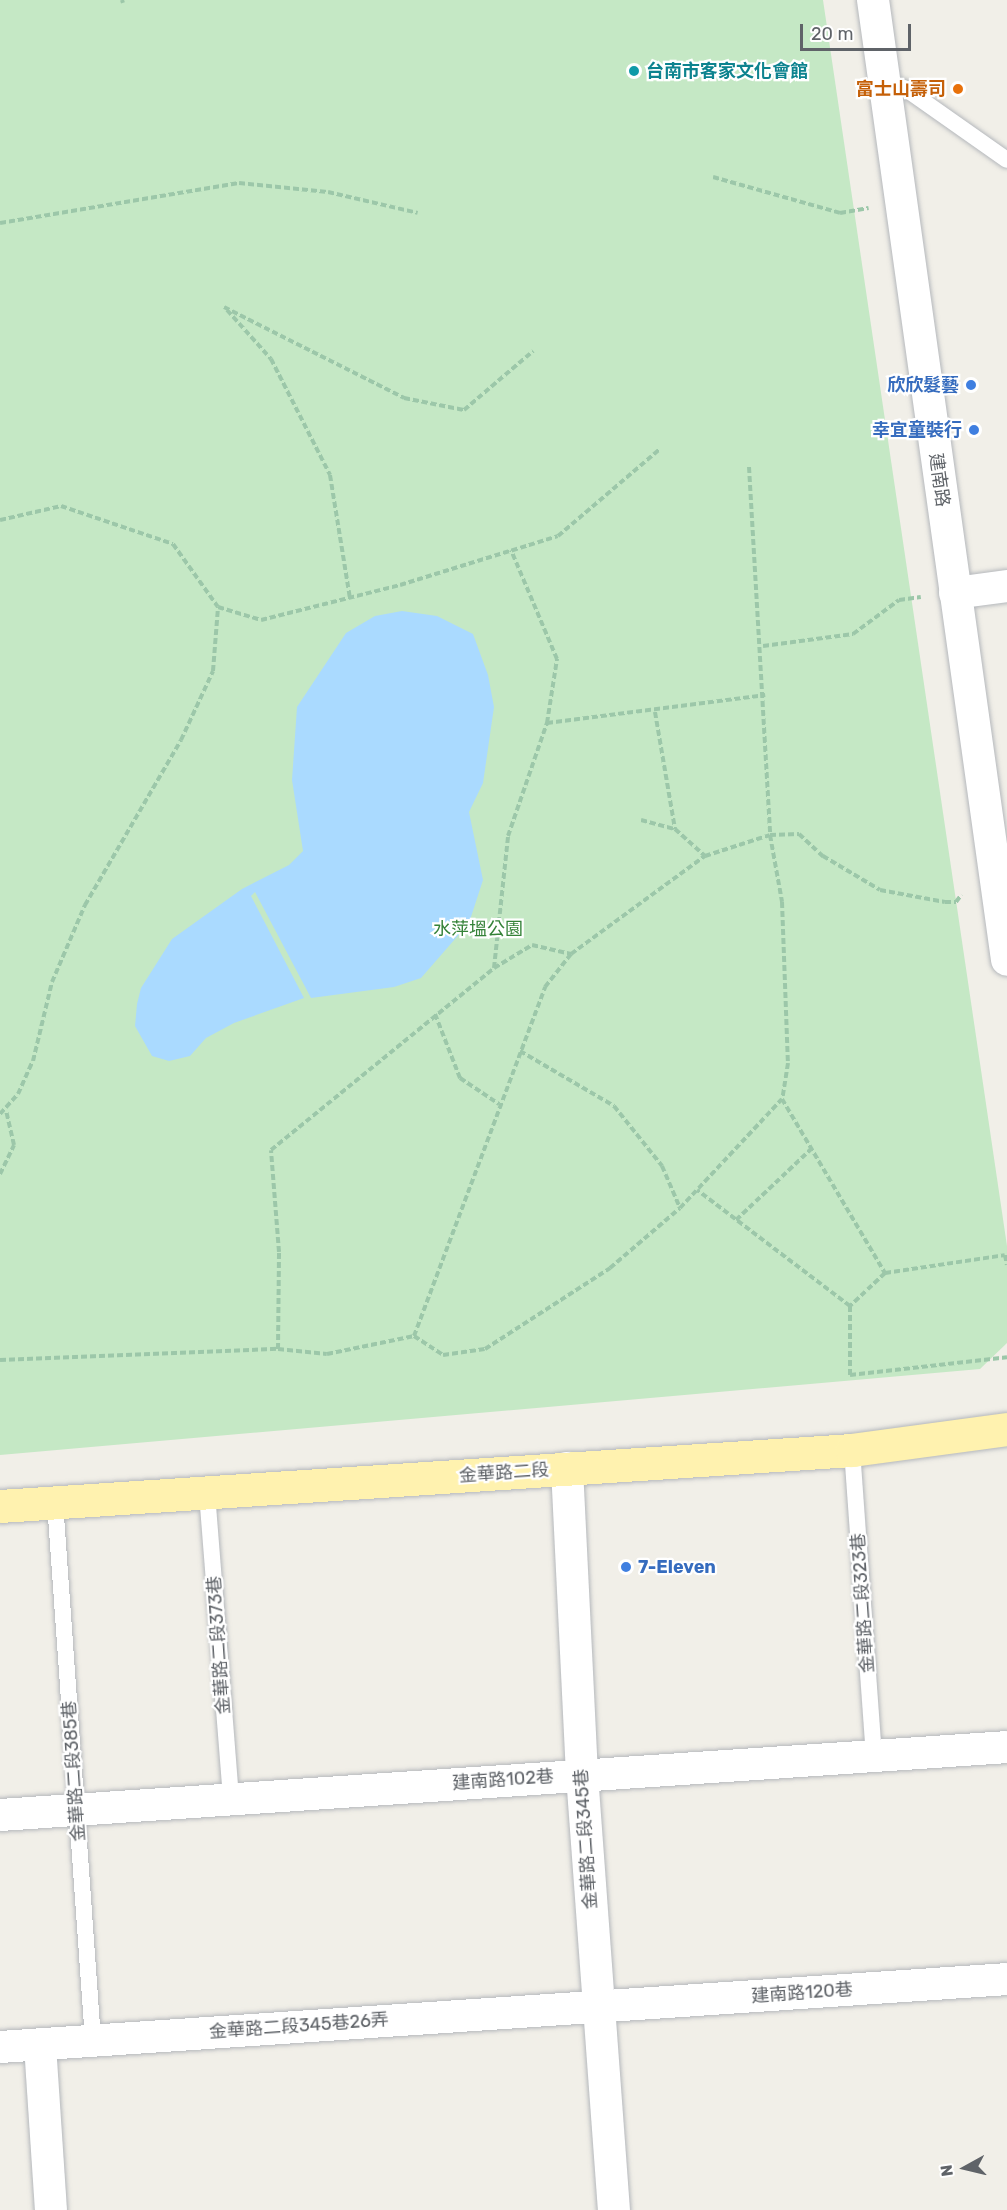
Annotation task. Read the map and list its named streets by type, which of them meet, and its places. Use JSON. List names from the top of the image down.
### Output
{
  "streets": {
    "main road": ["金華路二段"],
    "street": [
      "建南路",
      "建南路102巷",
      "金華路二段345巷",
      "建南路120巷",
      "金華路二段345巷26弄"
    ],
    "lane": ["金華路二段323巷", "金華路二段373巷", "金華路二段385巷"]
  },
  "crossings": [
    ["金華路二段", "金華路二段323巷"],
    ["金華路二段", "金華路二段373巷"],
    ["金華路二段", "金華路二段385巷"],
    ["金華路二段", "金華路二段345巷"],
    ["金華路二段323巷", "建南路102巷"],
    ["金華路二段373巷", "建南路102巷"],
    ["金華路二段385巷", "建南路102巷"],
    ["金華路二段385巷", "金華路二段345巷26弄"],
    ["建南路102巷", "金華路二段345巷"],
    ["金華路二段345巷", "建南路120巷"],
    ["金華路二段345巷", "金華路二段345巷26弄"],
    ["建南路120巷", "金華路二段345巷26弄"]
  ],
  "parks": ["水萍塭公園"],
  "places": [
    "台南市客家文化會館",
    "富士山壽司",
    "欣欣髮藝",
    "幸宜童裝行",
    "7-Eleven"
  ],
  "scale_bar": "20 m",
  "north": "left"
}
